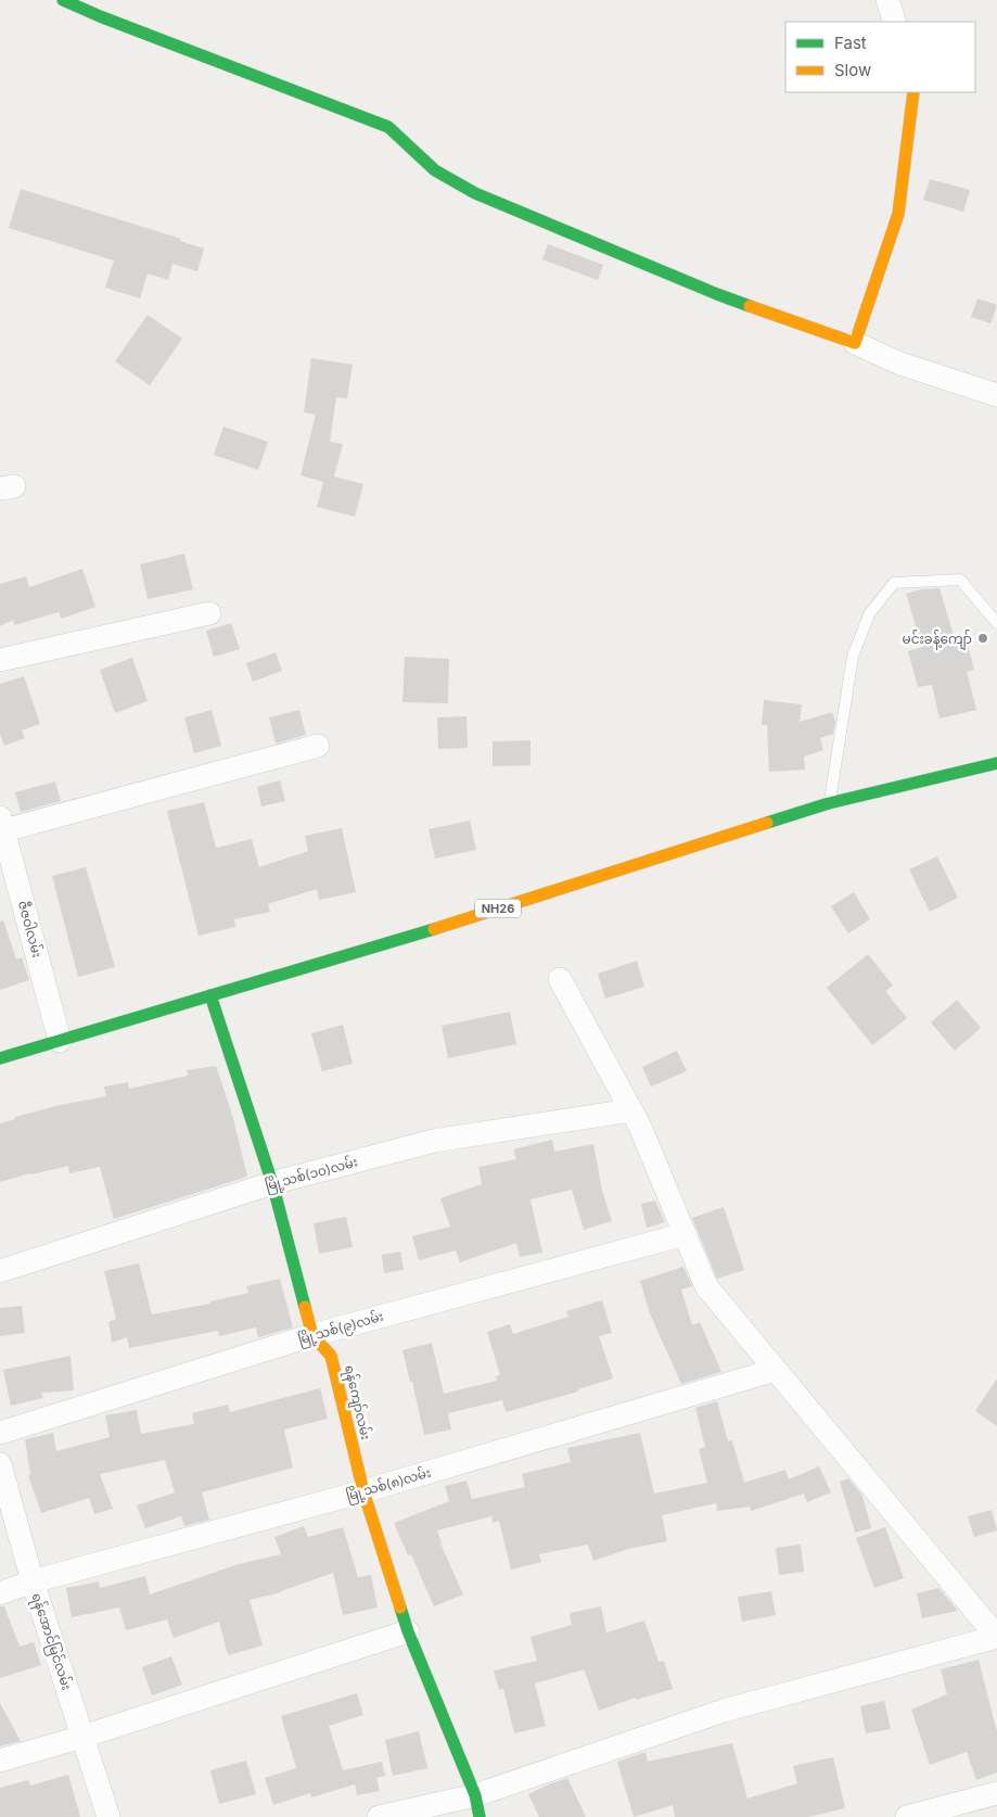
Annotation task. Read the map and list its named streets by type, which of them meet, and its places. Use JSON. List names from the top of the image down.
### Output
{
  "streets": {
    "main road": ["NH26", "ရန်ကျော်လမ်း"],
    "street": [
      "ဇီဇဝါလမ်း",
      "မြို့သစ်(၁၀)လမ်း",
      "မြို့သစ်(၉)လမ်း",
      "မြို့သစ်(၈)လမ်း",
      "ရန်အောင်မြင်လမ်း"
    ]
  },
  "crossings": [
    ["NH26", "ဇီဇဝါလမ်း"],
    ["NH26", "ရန်ကျော်လမ်း"],
    ["မြို့သစ်(၁၀)လမ်း", "ရန်ကျော်လမ်း"],
    ["မြို့သစ်(၉)လမ်း", "ရန်ကျော်လမ်း"],
    ["ရန်ကျော်လမ်း", "မြို့သစ်(၈)လမ်း"],
    ["မြို့သစ်(၈)လမ်း", "ရန်အောင်မြင်လမ်း"]
  ],
  "places": ["မင်းခန့်ကျော်"],
  "legend": ["Fast", "Slow"]
}
